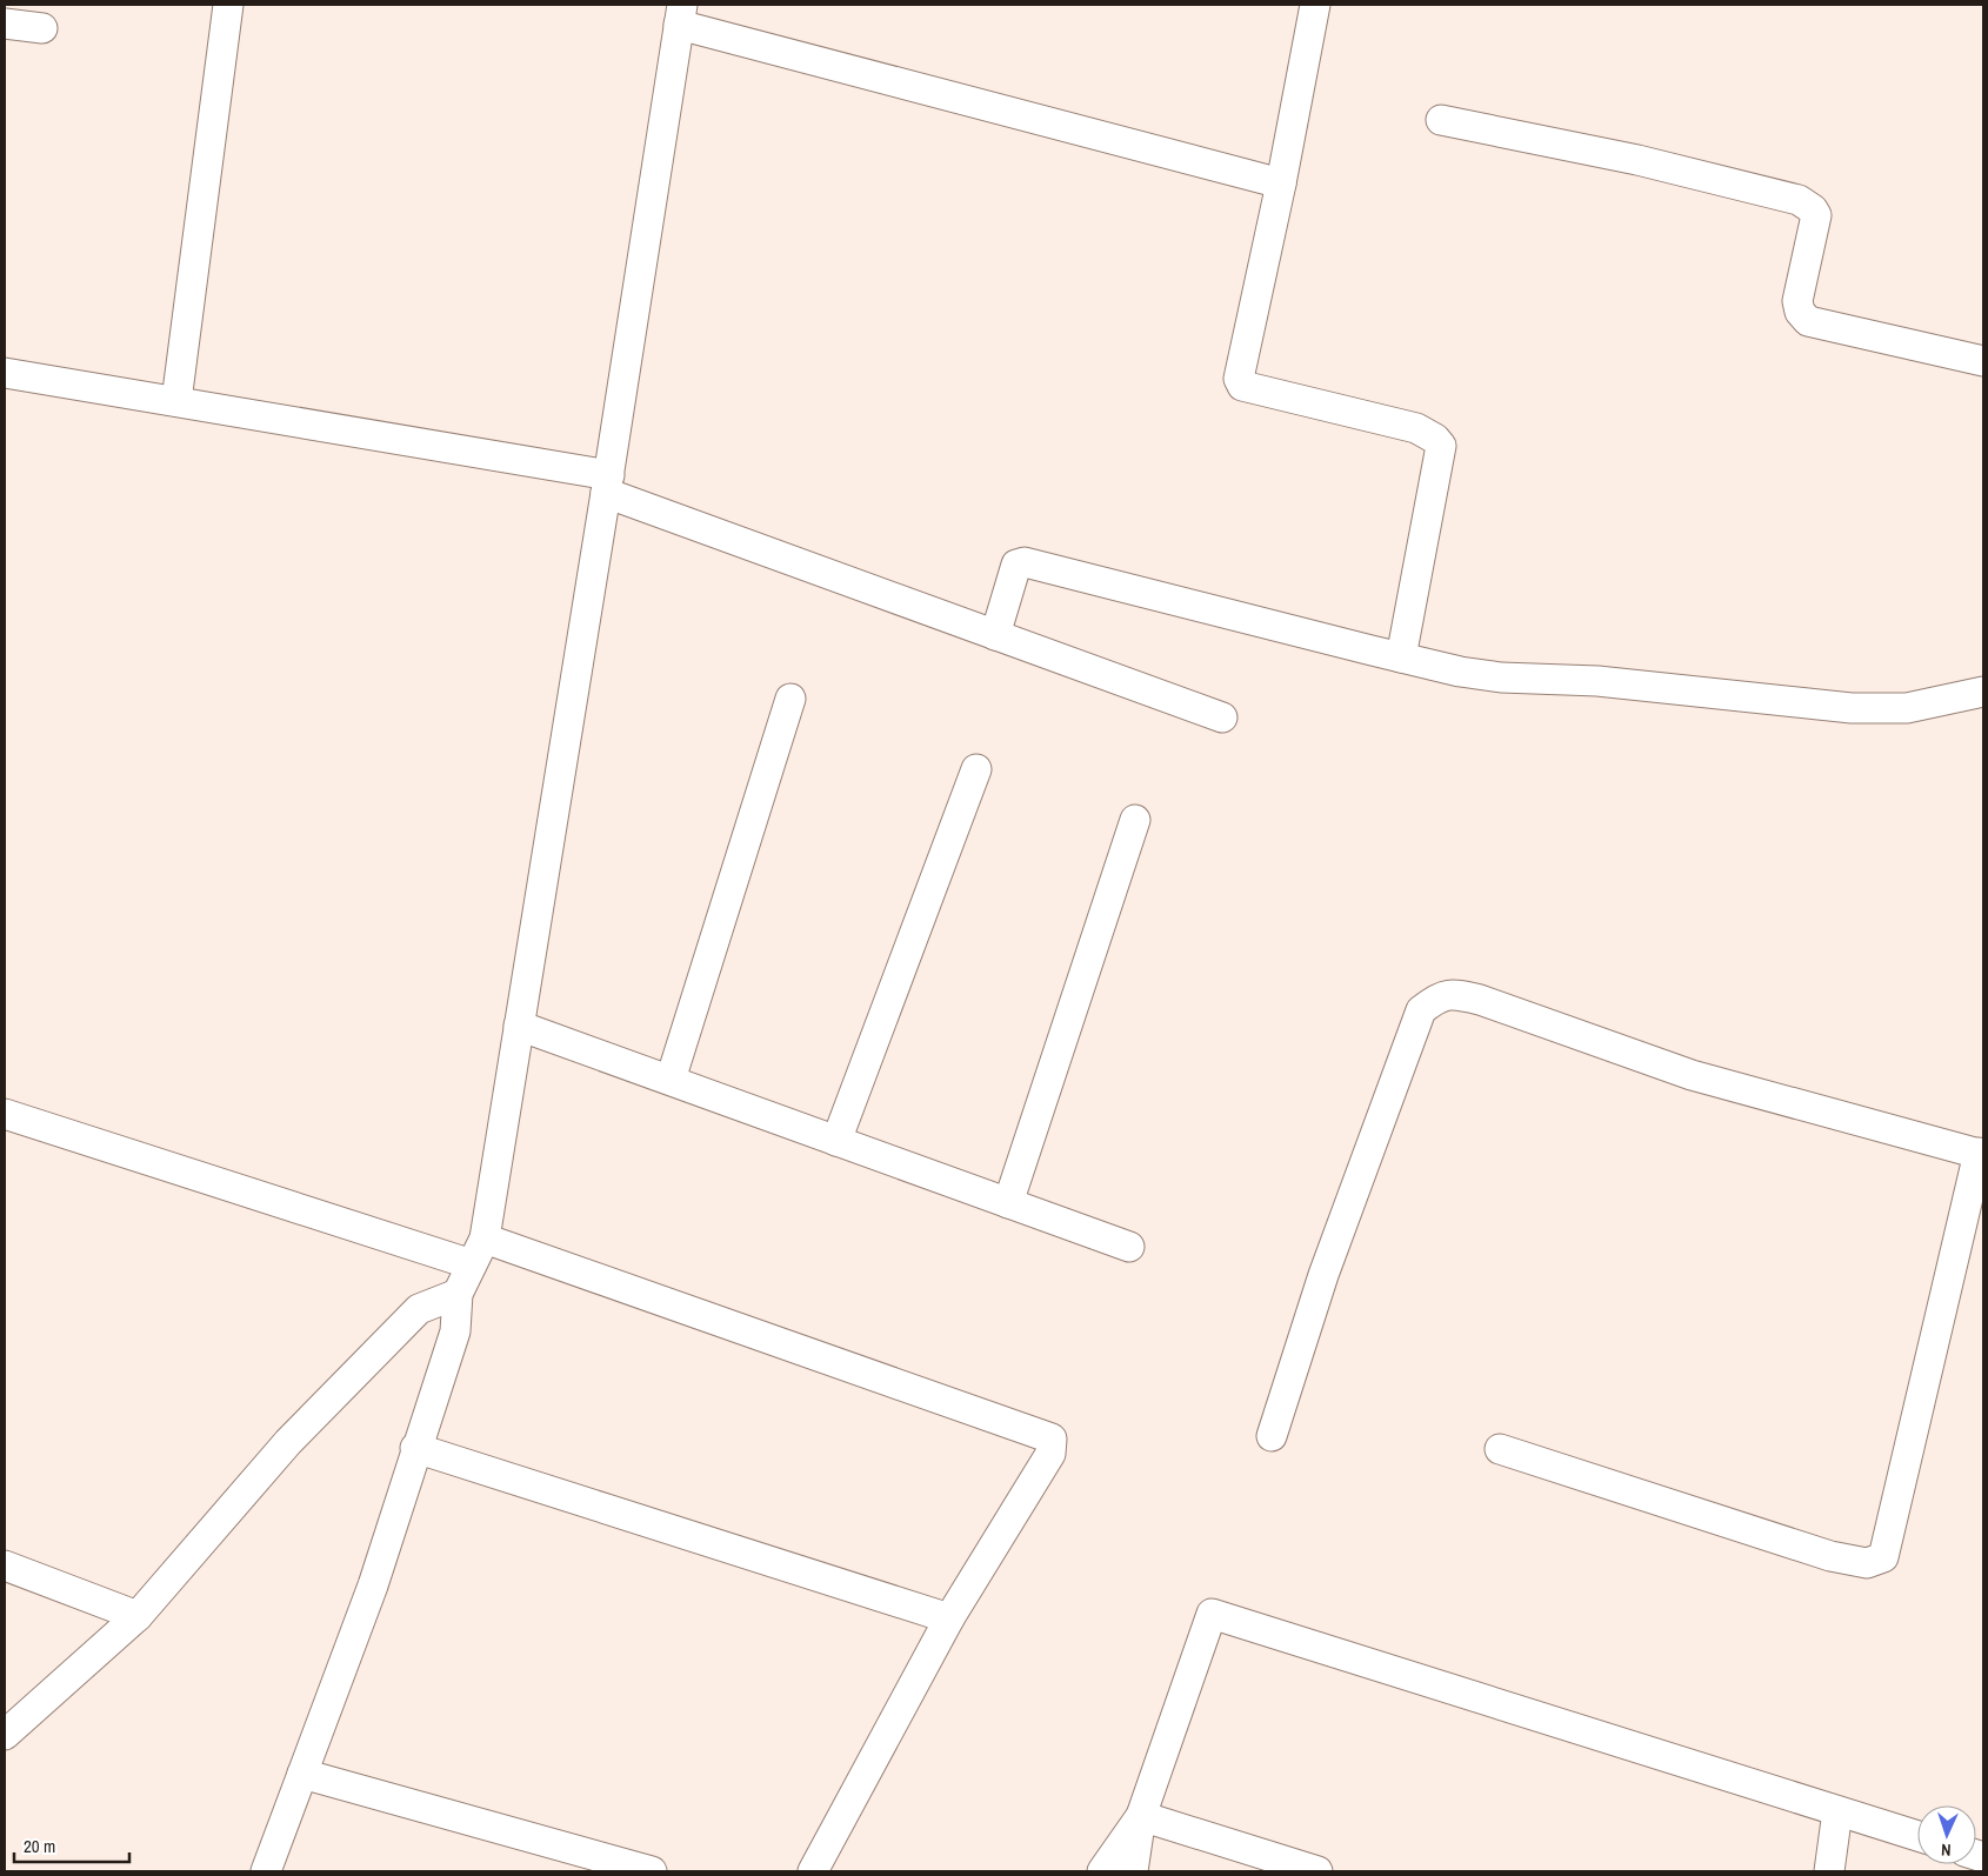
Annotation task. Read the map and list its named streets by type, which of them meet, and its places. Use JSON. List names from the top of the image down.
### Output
{
  "scale_bar": "20 m",
  "north": "bottom"
}
